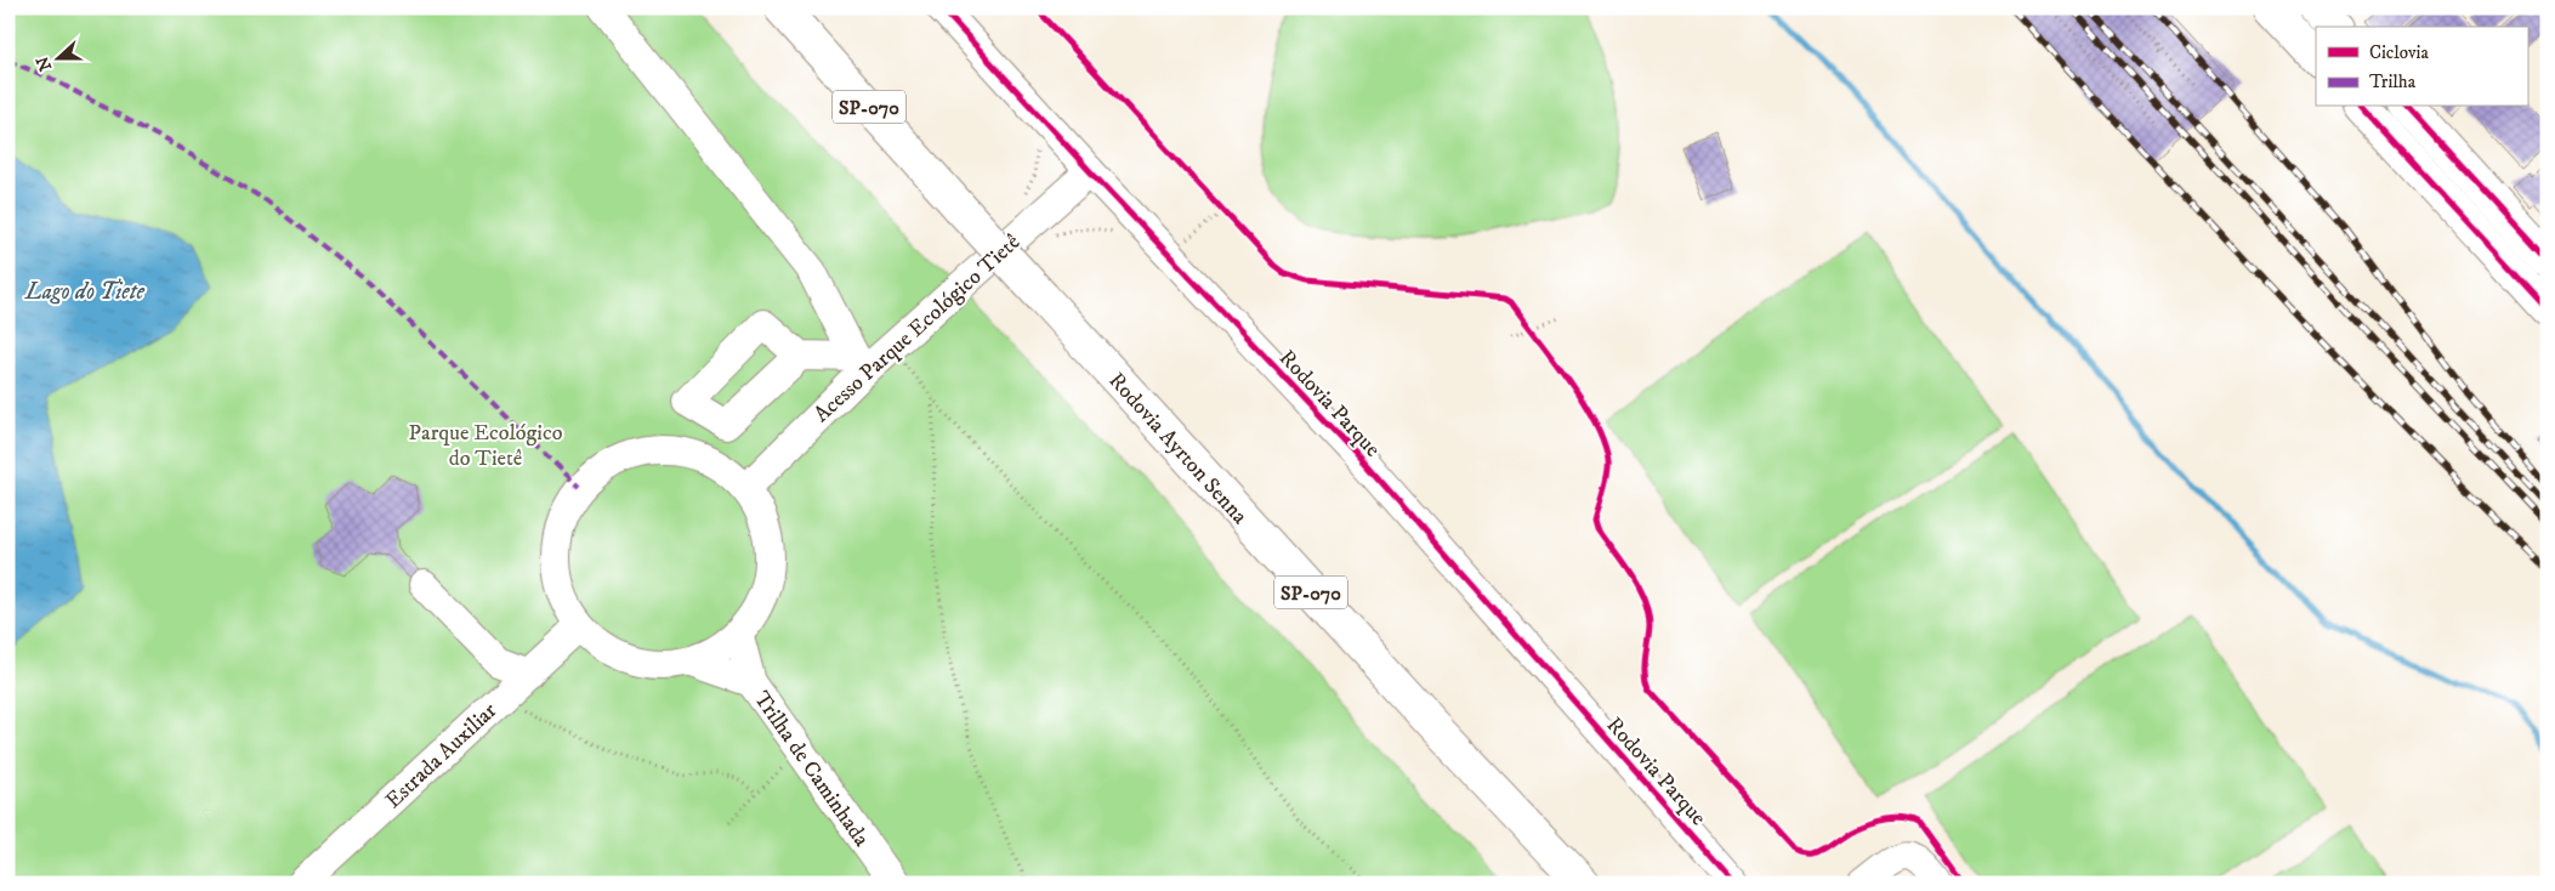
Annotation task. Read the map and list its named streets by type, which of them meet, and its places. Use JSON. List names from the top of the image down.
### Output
{
  "streets": {
    "main road": ["SP-070", "Rodovia Ayrton Senna"],
    "street": [
      "Acesso Parque Ecológico Tietê",
      "Rodovia Parque",
      "Estrada Auxiliar",
      "Trilha de Caminhada"
    ]
  },
  "crossings": [
    ["Acesso Parque Ecológico Tietê", "Rodovia Parque"],
    ["Acesso Parque Ecológico Tietê", "Estrada Auxiliar"],
    ["Acesso Parque Ecológico Tietê", "Trilha de Caminhada"],
    ["Estrada Auxiliar", "Trilha de Caminhada"]
  ],
  "water": ["Lago do Tiete"],
  "parks": ["Parque Ecológico do Tietê"],
  "legend": ["Ciclovia", "Trilha"],
  "north": "left"
}
